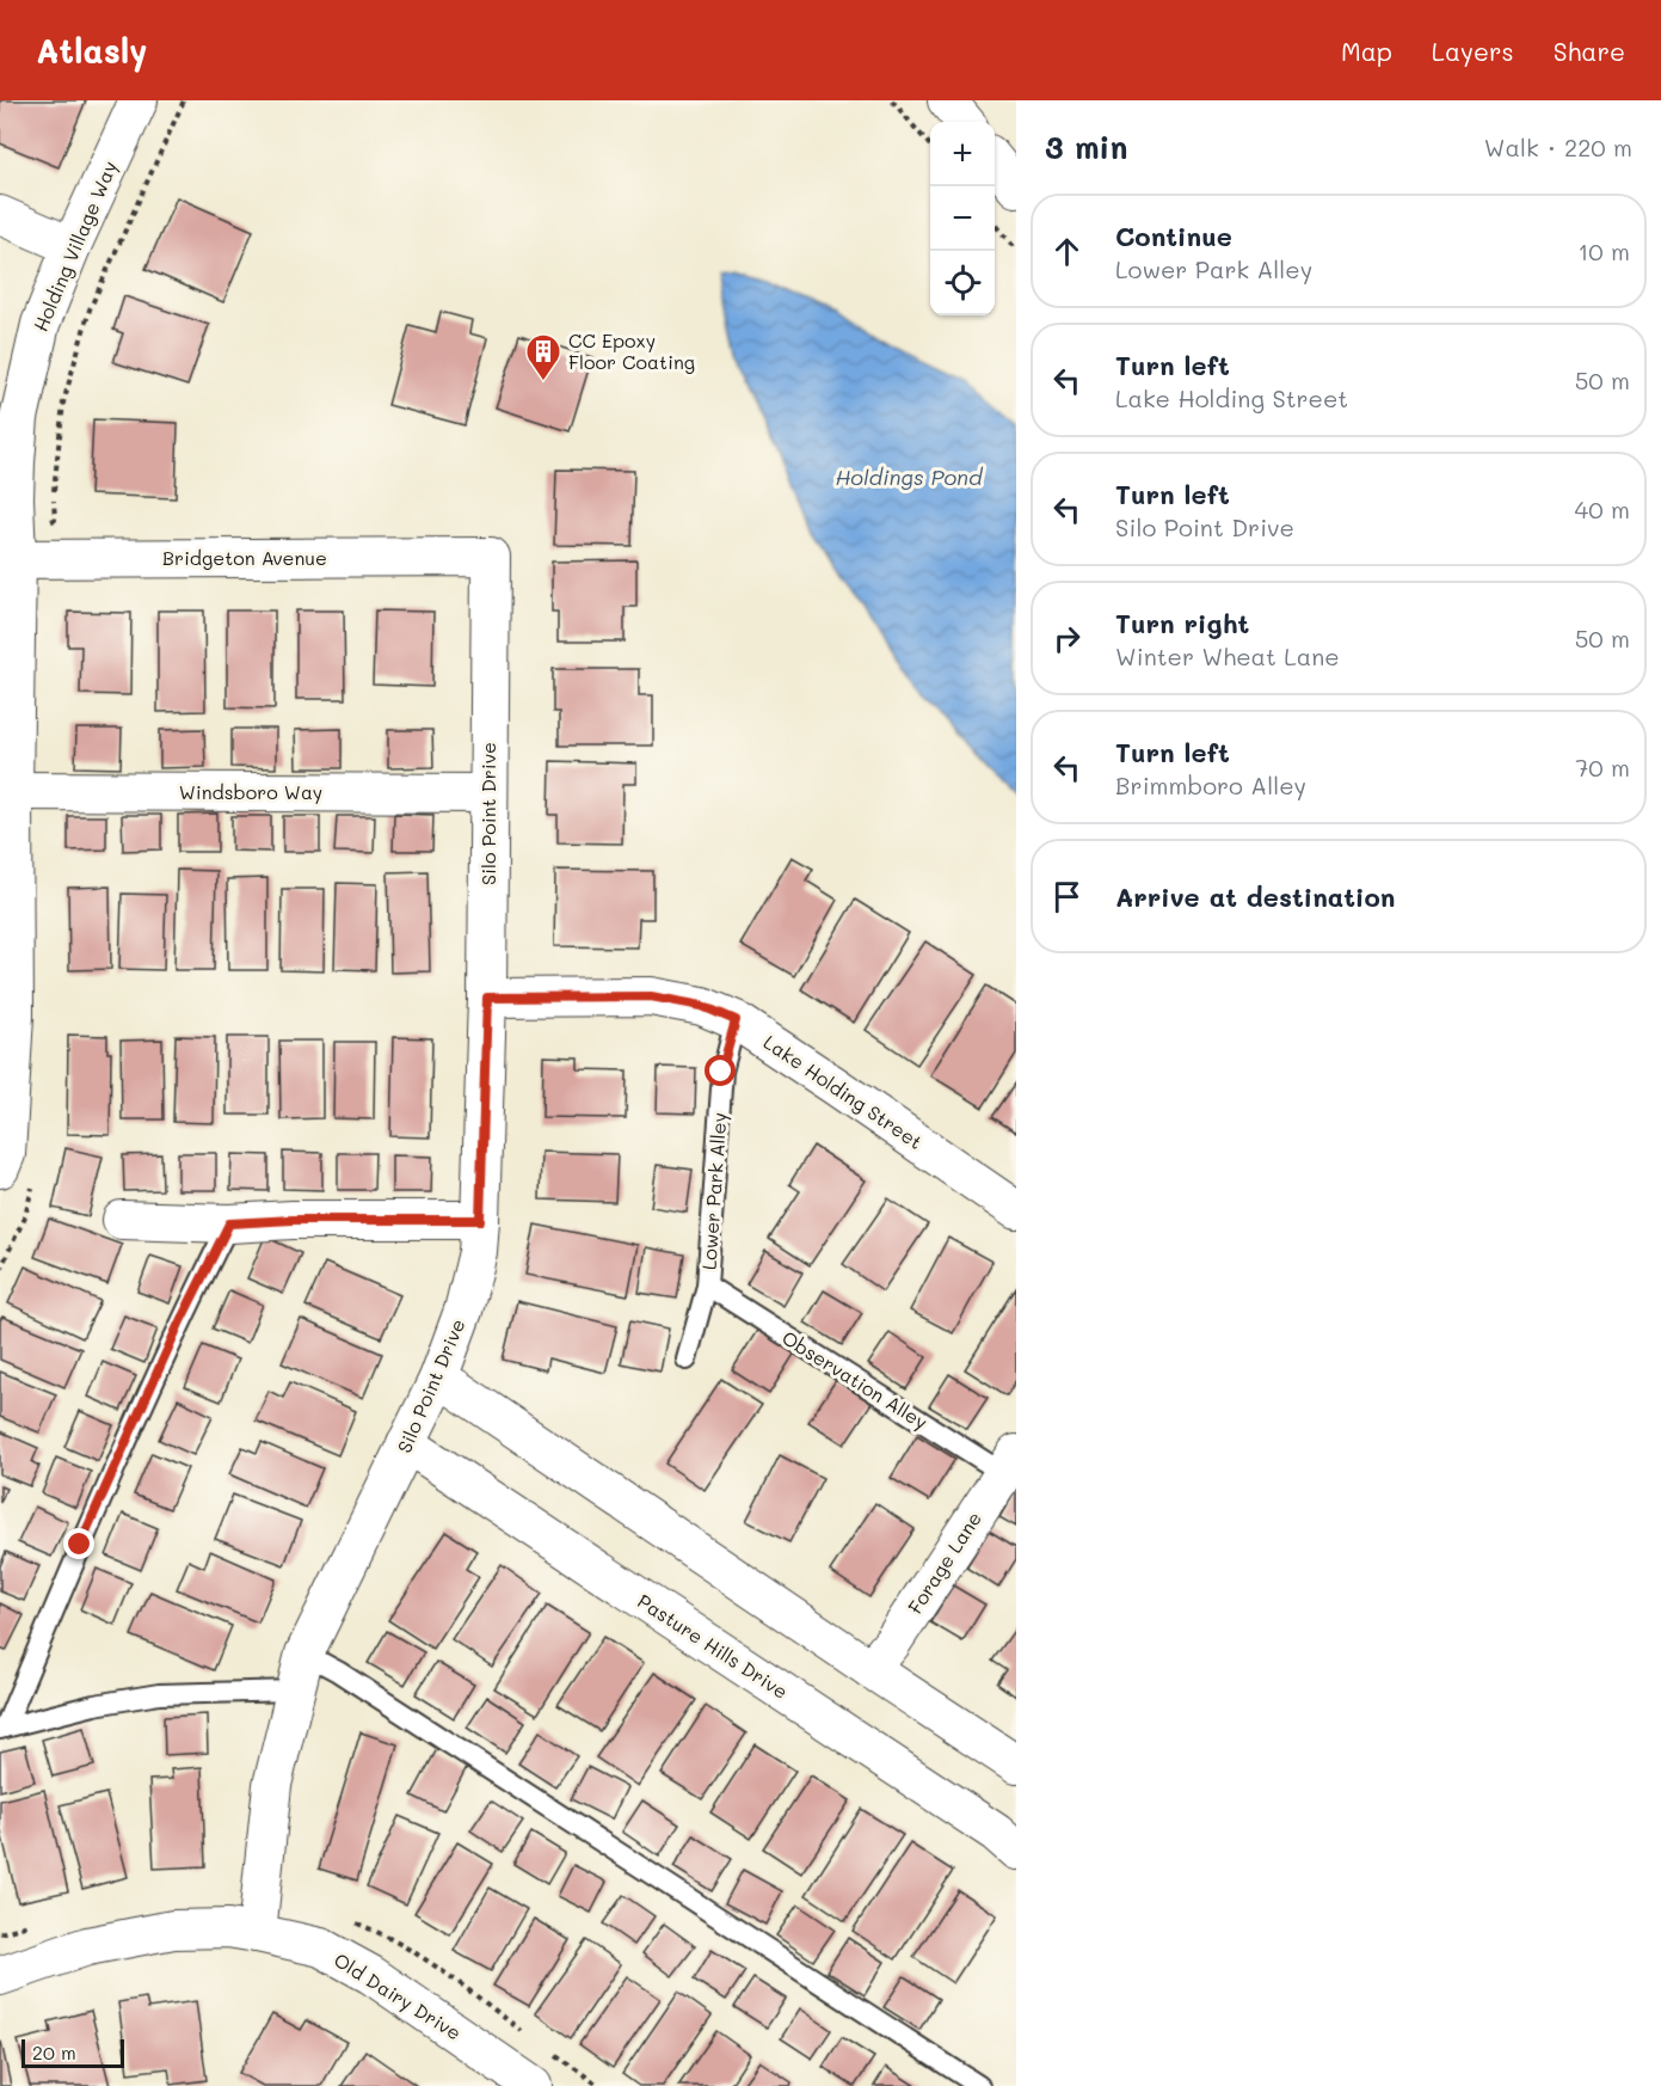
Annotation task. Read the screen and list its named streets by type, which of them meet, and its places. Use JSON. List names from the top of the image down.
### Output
{
  "streets": {
    "street": [
      "Holding Village Way",
      "Bridgeton Avenue",
      "Windsboro Way",
      "Silo Point Drive",
      "Lake Holding Street",
      "Forage Lane",
      "Pasture Hills Drive",
      "Old Dairy Drive"
    ],
    "lane": ["Lower Park Alley", "Observation Alley"]
  },
  "crossings": [
    ["Holding Village Way", "Bridgeton Avenue"],
    ["Holding Village Way", "Windsboro Way"],
    ["Bridgeton Avenue", "Silo Point Drive"],
    ["Windsboro Way", "Silo Point Drive"],
    ["Silo Point Drive", "Lake Holding Street"],
    ["Silo Point Drive", "Pasture Hills Drive"],
    ["Silo Point Drive", "Old Dairy Drive"],
    ["Lake Holding Street", "Lower Park Alley"],
    ["Lower Park Alley", "Observation Alley"],
    ["Observation Alley", "Forage Lane"]
  ],
  "water": ["Holdings Pond"],
  "places": {
    "building": ["CC Epoxy Floor Coating"]
  },
  "scale_bar": "20 m",
  "page": {
    "header": "Atlasly",
    "nav": ["Map", "Layers", "Share"],
    "heading": ["3 min", "Walk · 220 m"],
    "map_buttons": ["+", "−"],
    "list": [
      ["Continue", "Lower Park Alley", "10 m"],
      ["Turn left", "Lake Holding Street", "50 m"],
      ["Turn left", "Silo Point Drive", "40 m"],
      ["Turn right", "Winter Wheat Lane", "50 m"],
      ["Turn left", "Brimmboro Alley", "70 m"],
      "Arrive at destination"
    ],
    "scale": "20 m"
  }
}
